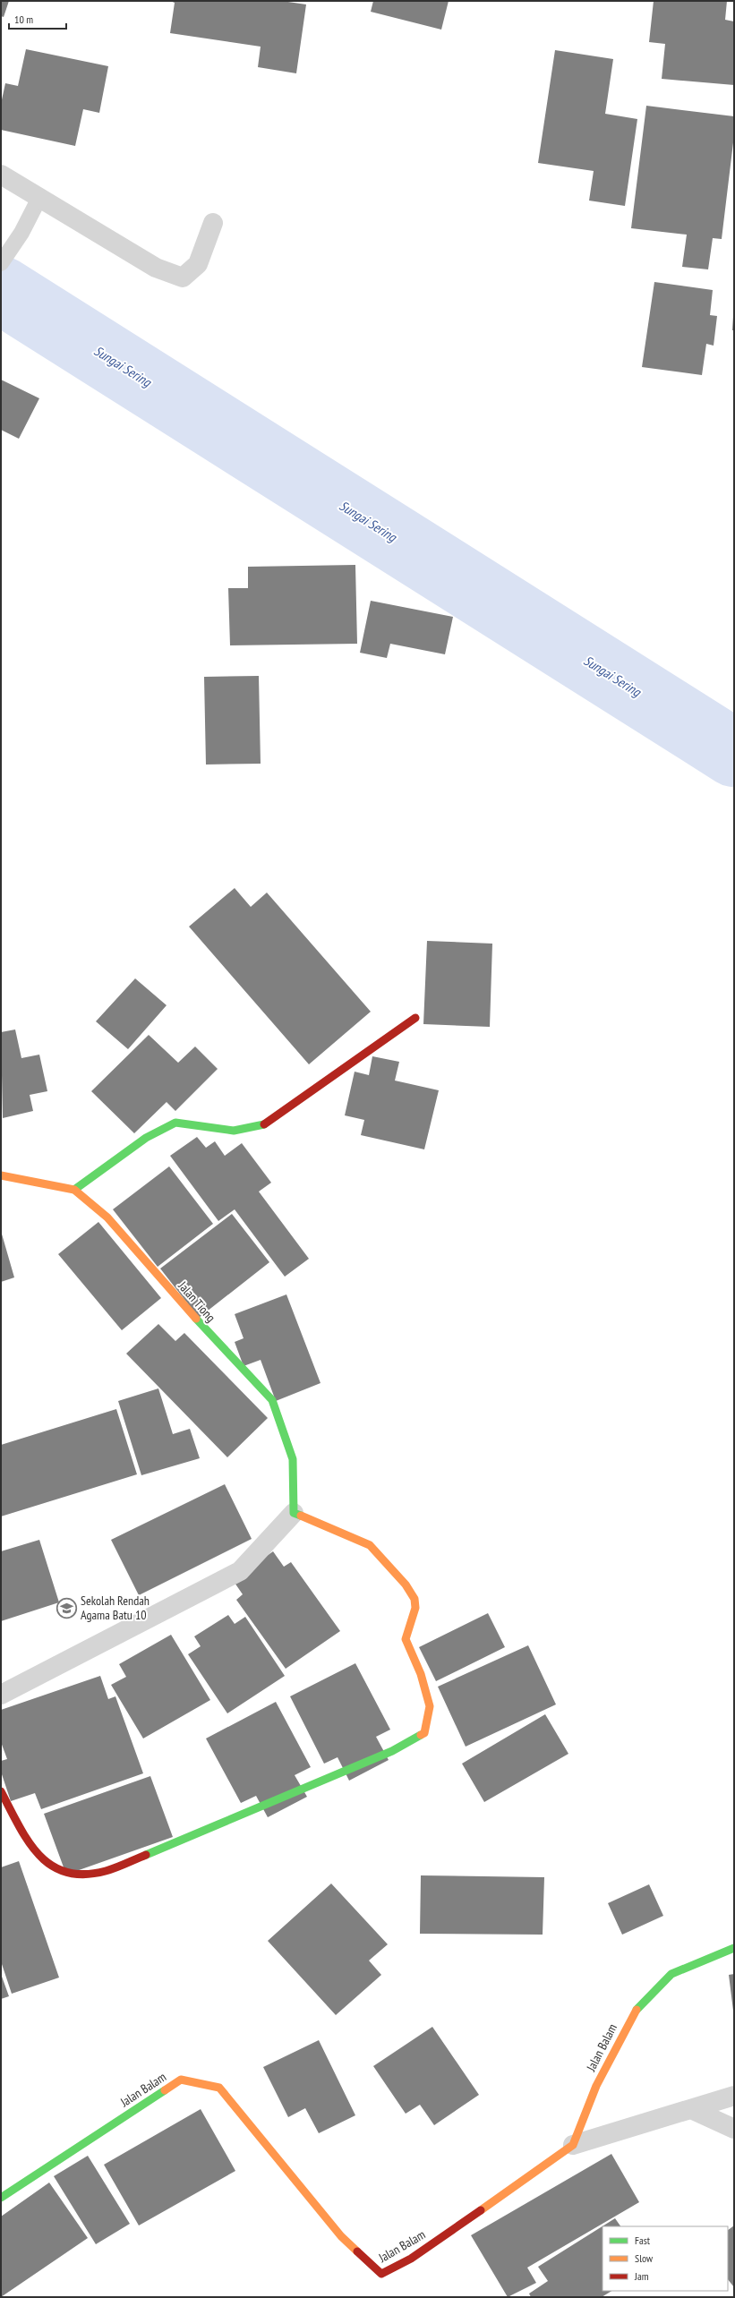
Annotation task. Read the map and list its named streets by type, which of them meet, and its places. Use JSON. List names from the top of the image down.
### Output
{
  "streets": {
    "street": ["Jalan Tiong", "Jalan Balam"]
  },
  "water": ["Sungai Sering"],
  "places": {
    "school or university": ["Sekolah Rendah Agama Batu 10"]
  },
  "legend": ["Fast", "Slow", "Jam"],
  "scale_bar": "10 m"
}
